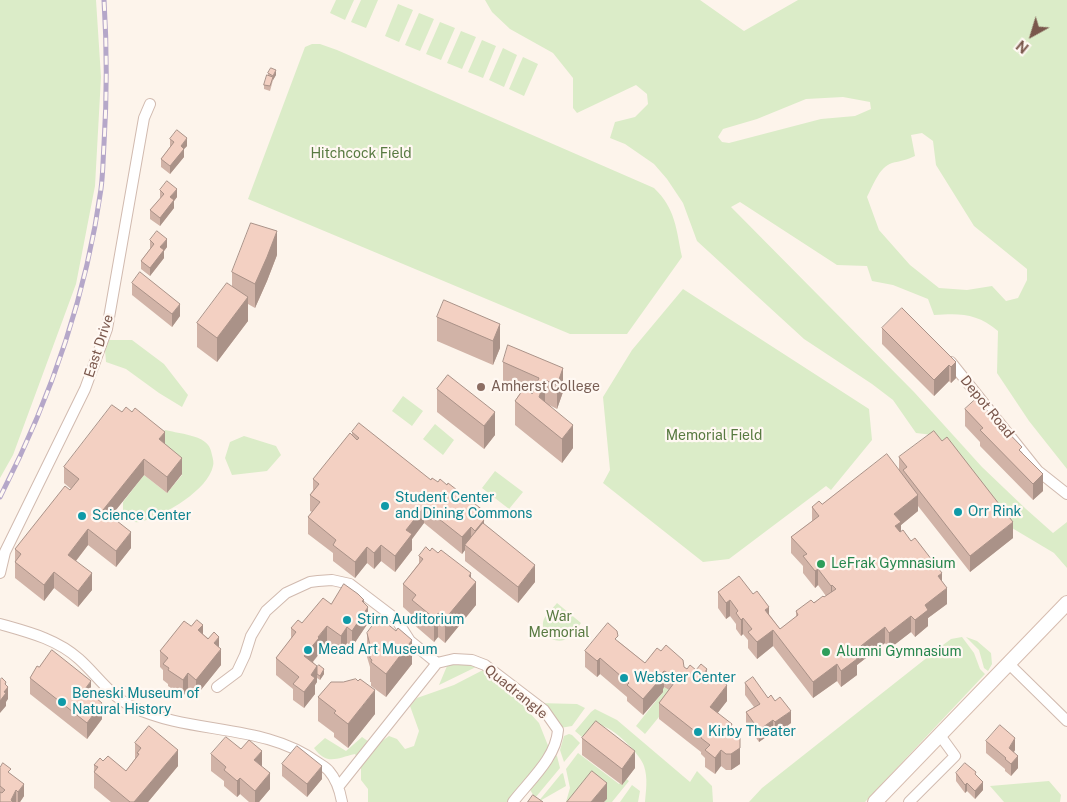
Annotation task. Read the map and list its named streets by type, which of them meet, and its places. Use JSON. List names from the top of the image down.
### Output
{
  "streets": {
    "street": ["East Drive", "Depot Road", "Quadrangle"]
  },
  "parks": ["Hitchcock Field", "Memorial Field", "War Memorial"],
  "places": [
    "Amherst College",
    "Student Center and Dining Commons",
    "Orr Rink",
    "Science Center",
    "LeFrak Gymnasium",
    "Stirn Auditorium",
    "Mead Art Museum",
    "Alumni Gymnasium",
    "Webster Center",
    "Beneski Museum of Natural History",
    "Kirby Theater"
  ],
  "north": "bottom left"
}
